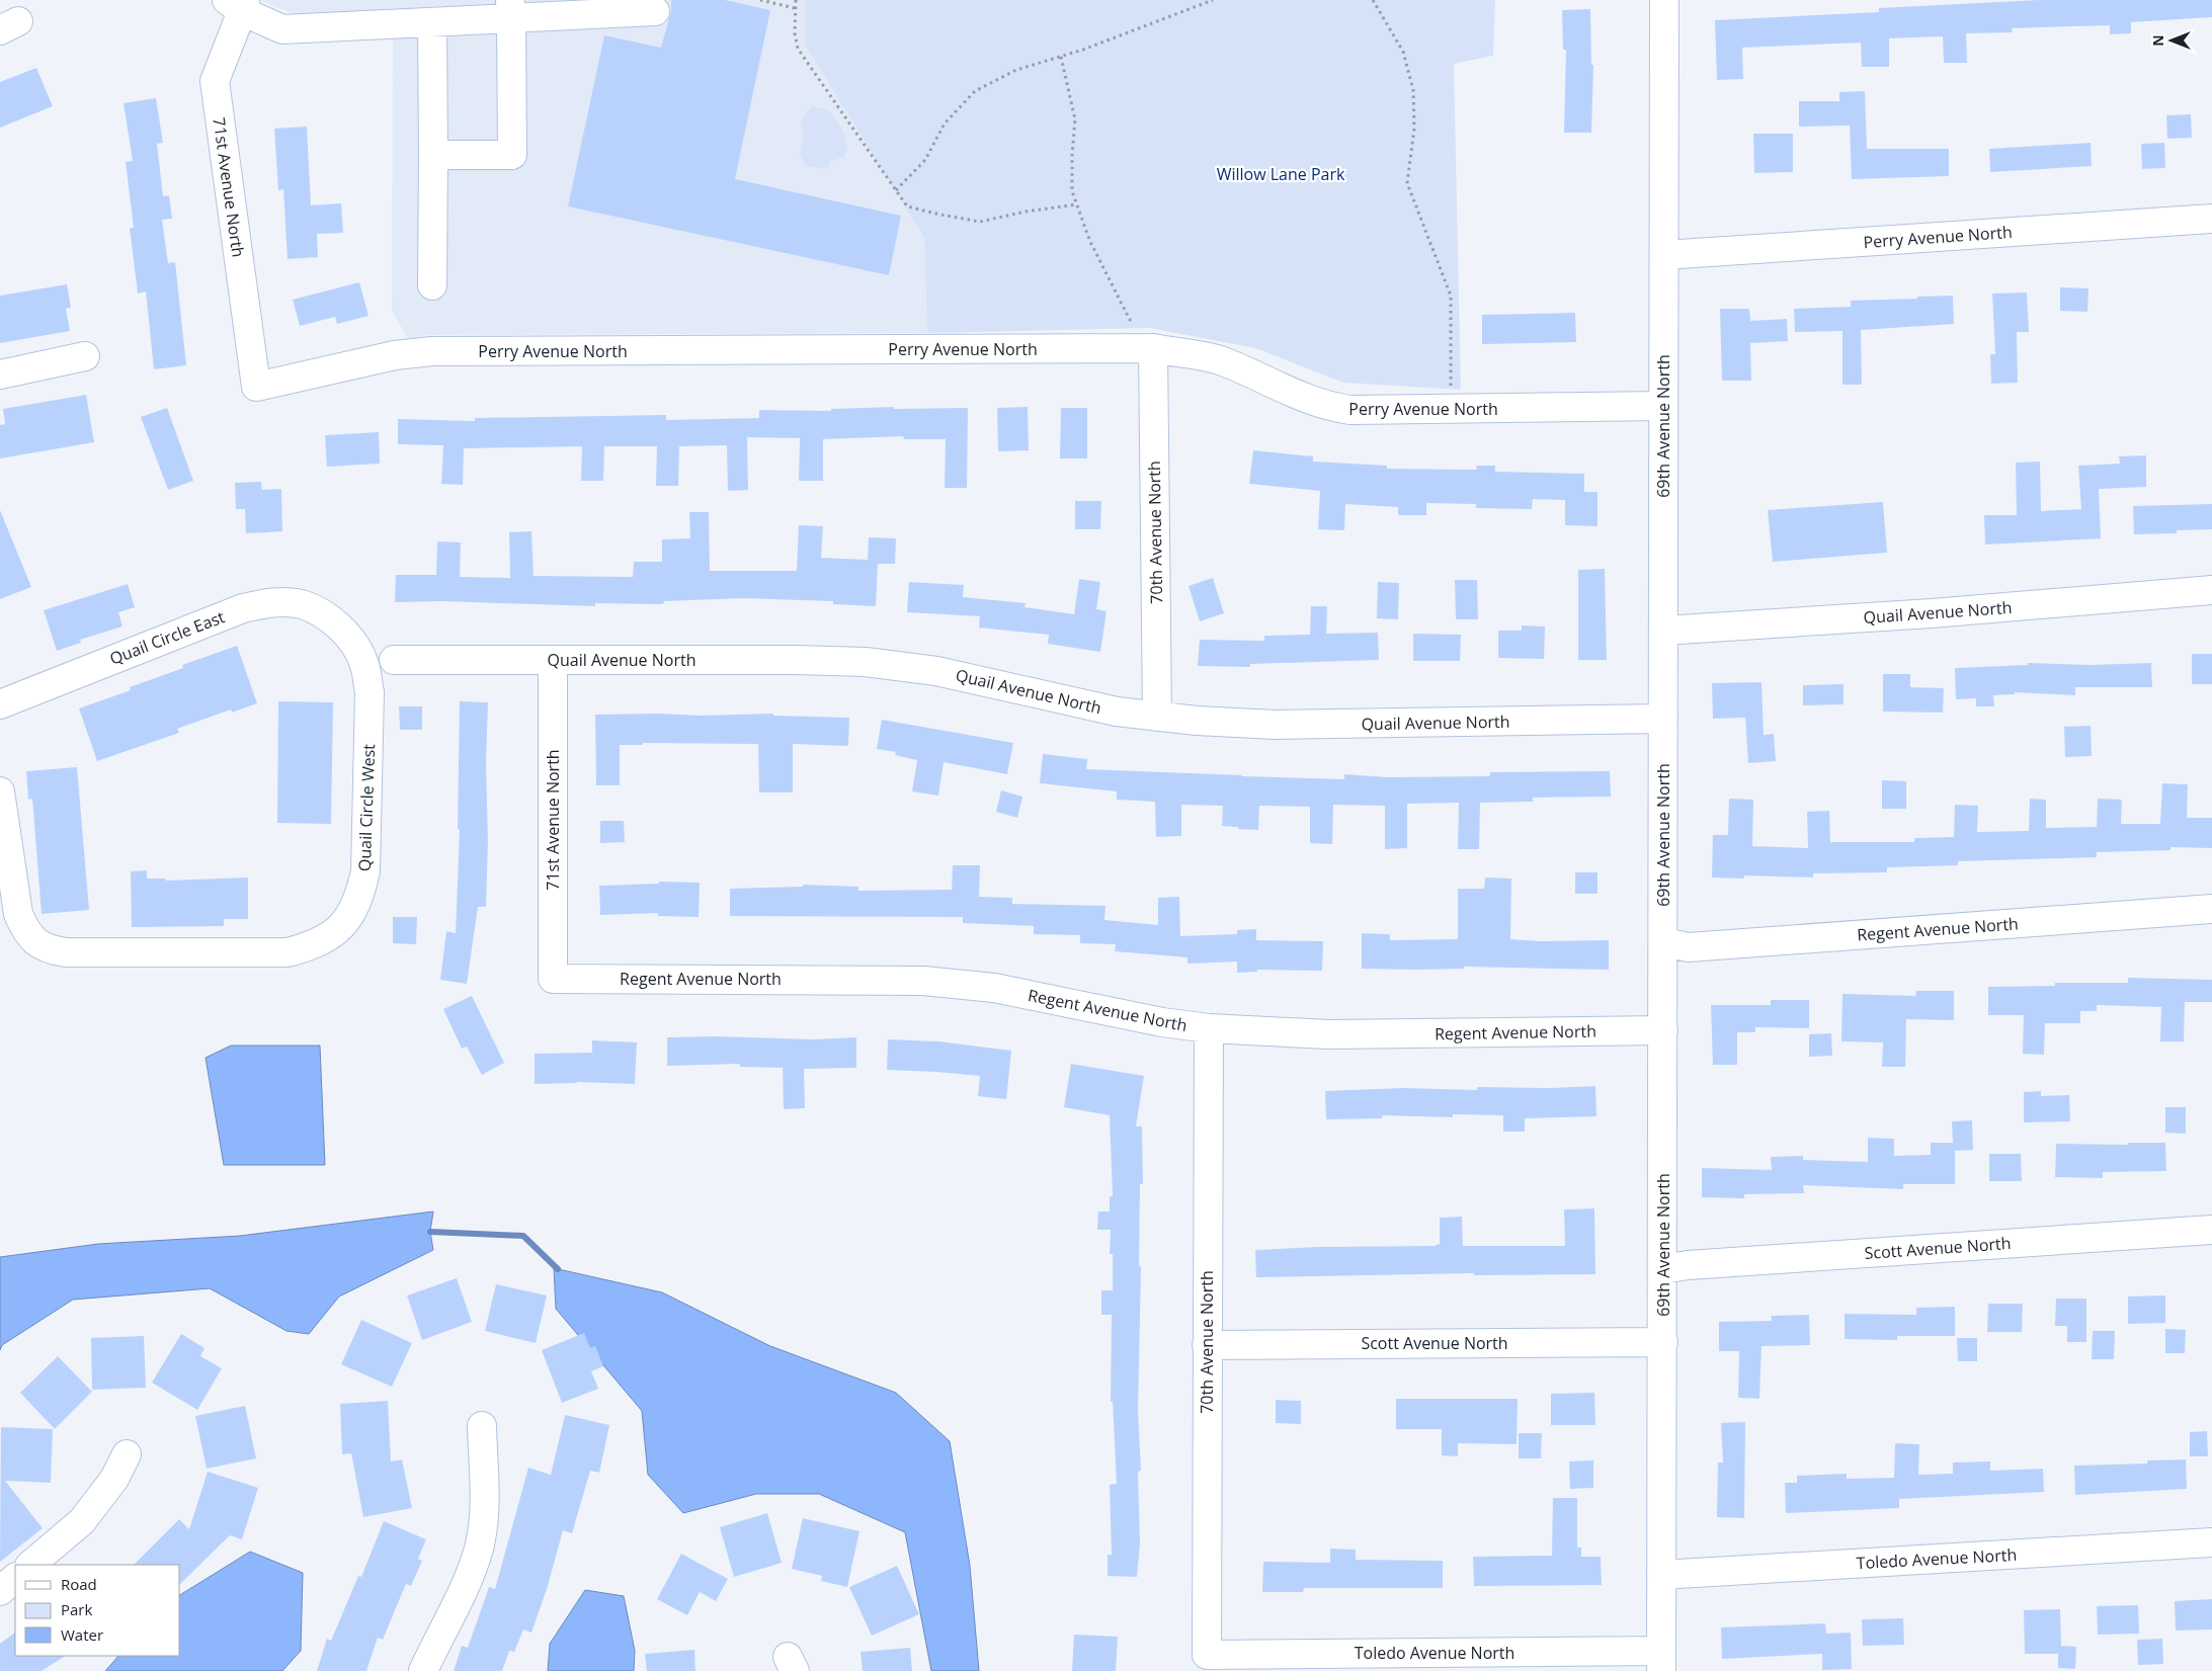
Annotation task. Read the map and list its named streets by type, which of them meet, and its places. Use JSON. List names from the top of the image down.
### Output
{
  "streets": {
    "street": [
      "71st Avenue North",
      "Perry Avenue North",
      "69th Avenue North",
      "70th Avenue North",
      "Quail Avenue North",
      "Quail Circle East",
      "Quail Circle West",
      "Regent Avenue North",
      "Scott Avenue North",
      "Toledo Avenue North"
    ]
  },
  "crossings": [
    ["71st Avenue North", "Perry Avenue North"],
    ["71st Avenue North", "Quail Avenue North"],
    ["71st Avenue North", "Regent Avenue North"],
    ["Perry Avenue North", "69th Avenue North"],
    ["Perry Avenue North", "70th Avenue North"],
    ["69th Avenue North", "Quail Avenue North"],
    ["69th Avenue North", "Regent Avenue North"],
    ["69th Avenue North", "Scott Avenue North"],
    ["69th Avenue North", "Toledo Avenue North"],
    ["70th Avenue North", "Quail Avenue North"],
    ["70th Avenue North", "Regent Avenue North"],
    ["70th Avenue North", "Scott Avenue North"],
    ["70th Avenue North", "Toledo Avenue North"],
    ["Quail Circle East", "Quail Circle West"]
  ],
  "parks": ["Willow Lane Park"],
  "legend": ["Road", "Park", "Water"],
  "north": "left"
}
